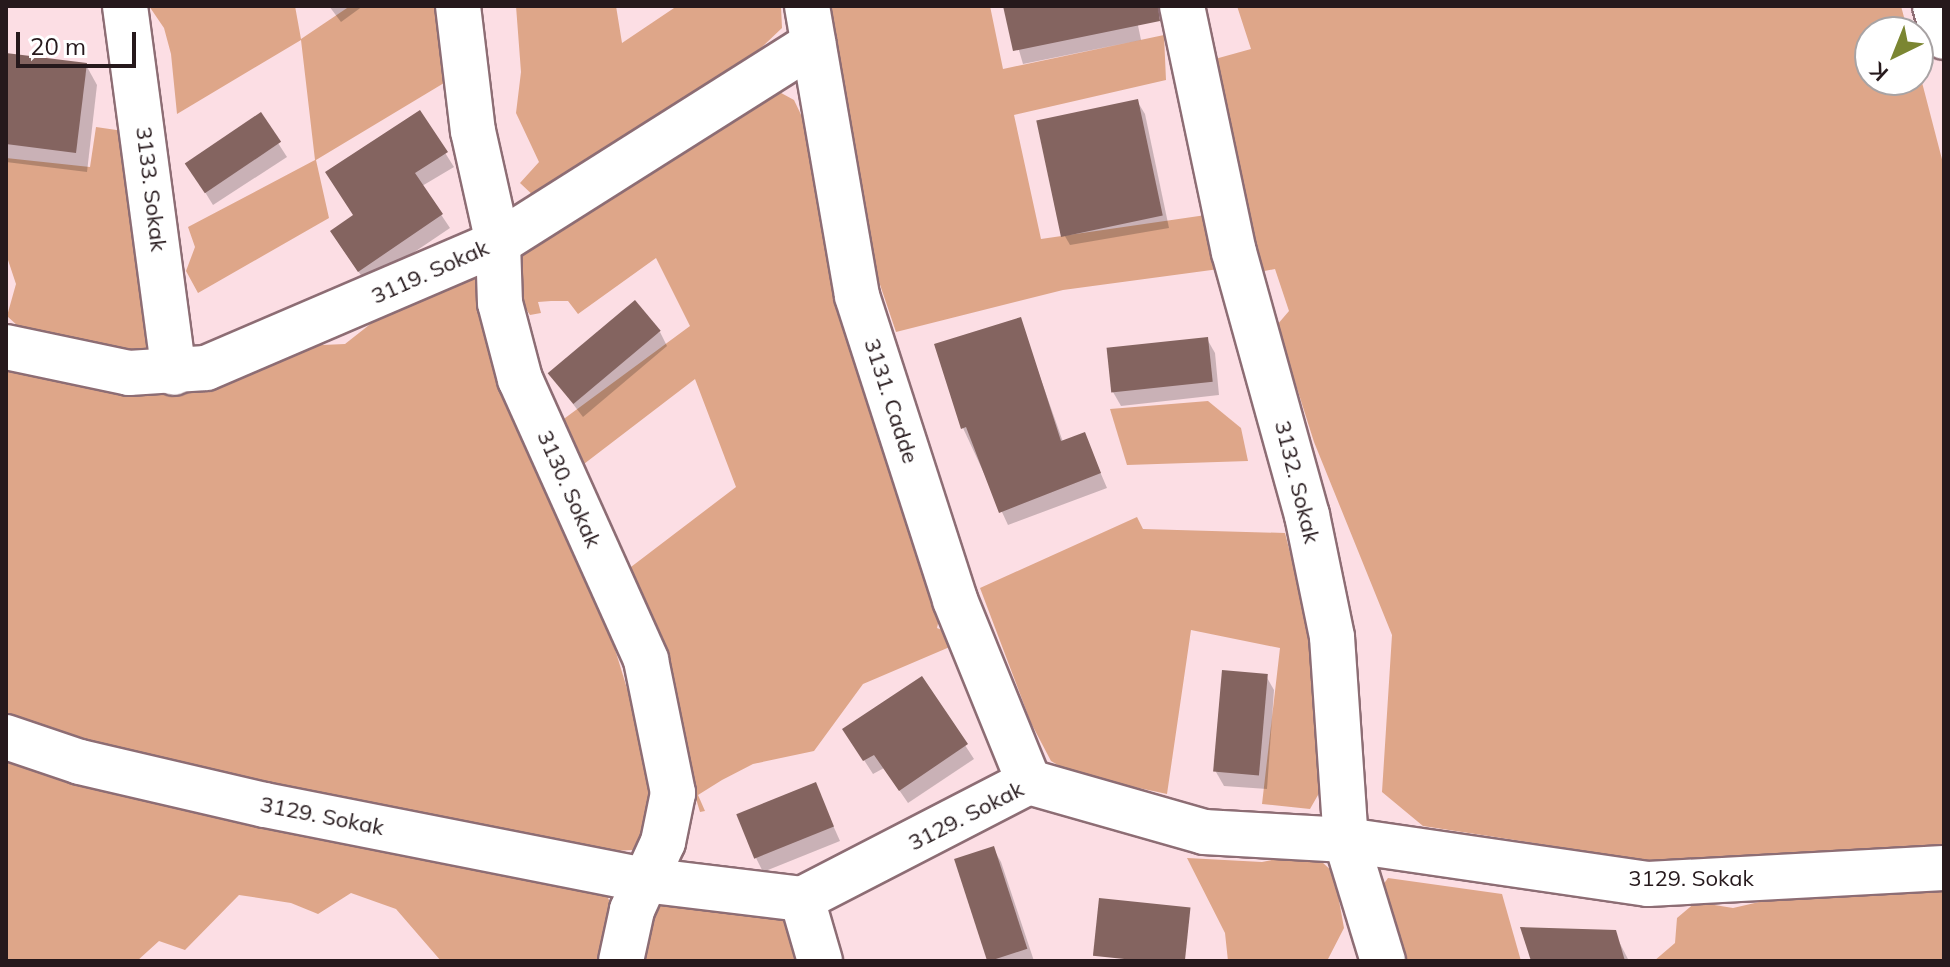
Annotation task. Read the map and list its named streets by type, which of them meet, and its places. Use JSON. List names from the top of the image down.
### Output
{
  "streets": {
    "street": [
      "3133. Sokak",
      "3119. Sokak",
      "3131. Cadde",
      "3132. Sokak",
      "3130. Sokak",
      "3129. Sokak"
    ]
  },
  "crossings": [
    ["3133. Sokak", "3119. Sokak"],
    ["3119. Sokak", "3131. Cadde"],
    ["3119. Sokak", "3130. Sokak"],
    ["3131. Cadde", "3129. Sokak"],
    ["3132. Sokak", "3129. Sokak"],
    ["3130. Sokak", "3129. Sokak"]
  ],
  "scale_bar": "20 m",
  "north": "bottom left"
}
